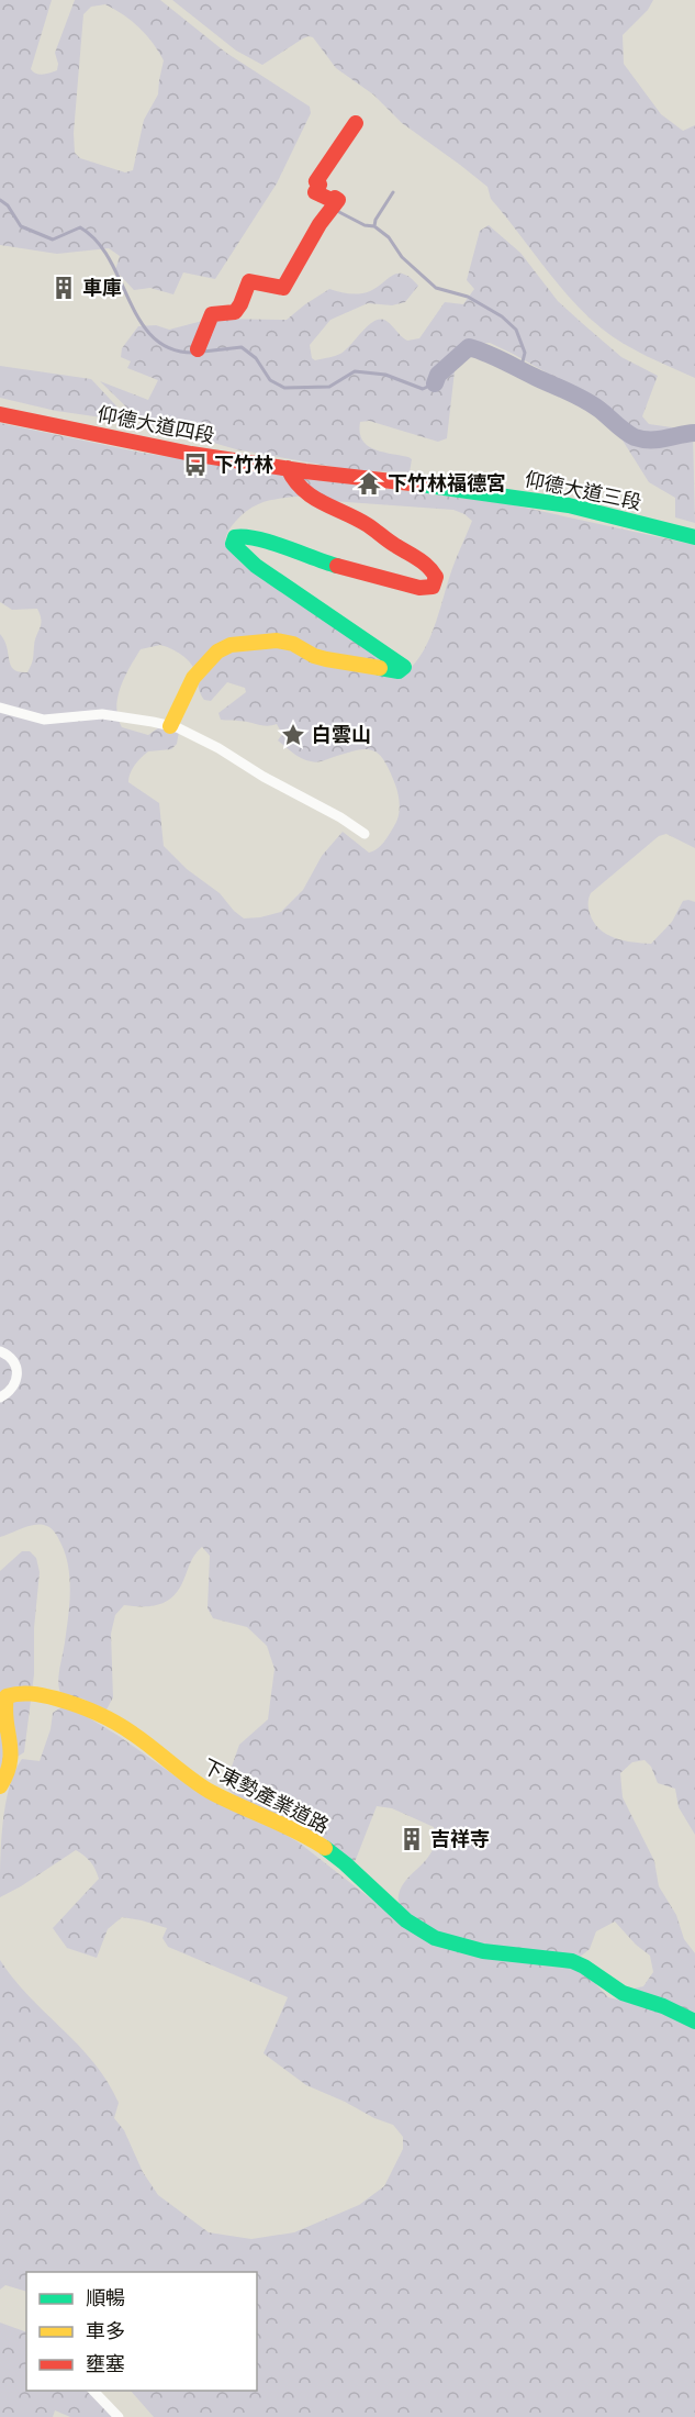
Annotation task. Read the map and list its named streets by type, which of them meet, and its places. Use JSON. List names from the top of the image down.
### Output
{
  "streets": {
    "street": ["仰德大道四段", "仰德大道三段", "下東勢產業道路"]
  },
  "crossings": [
    ["仰德大道四段", "仰德大道三段"]
  ],
  "places": {
    "building": ["車庫", "吉祥寺"],
    "bus stop": ["下竹林"],
    "temple": ["下竹林福德宮"],
    "place": ["白雲山"]
  },
  "legend": ["順暢", "車多", "壅塞"]
}
